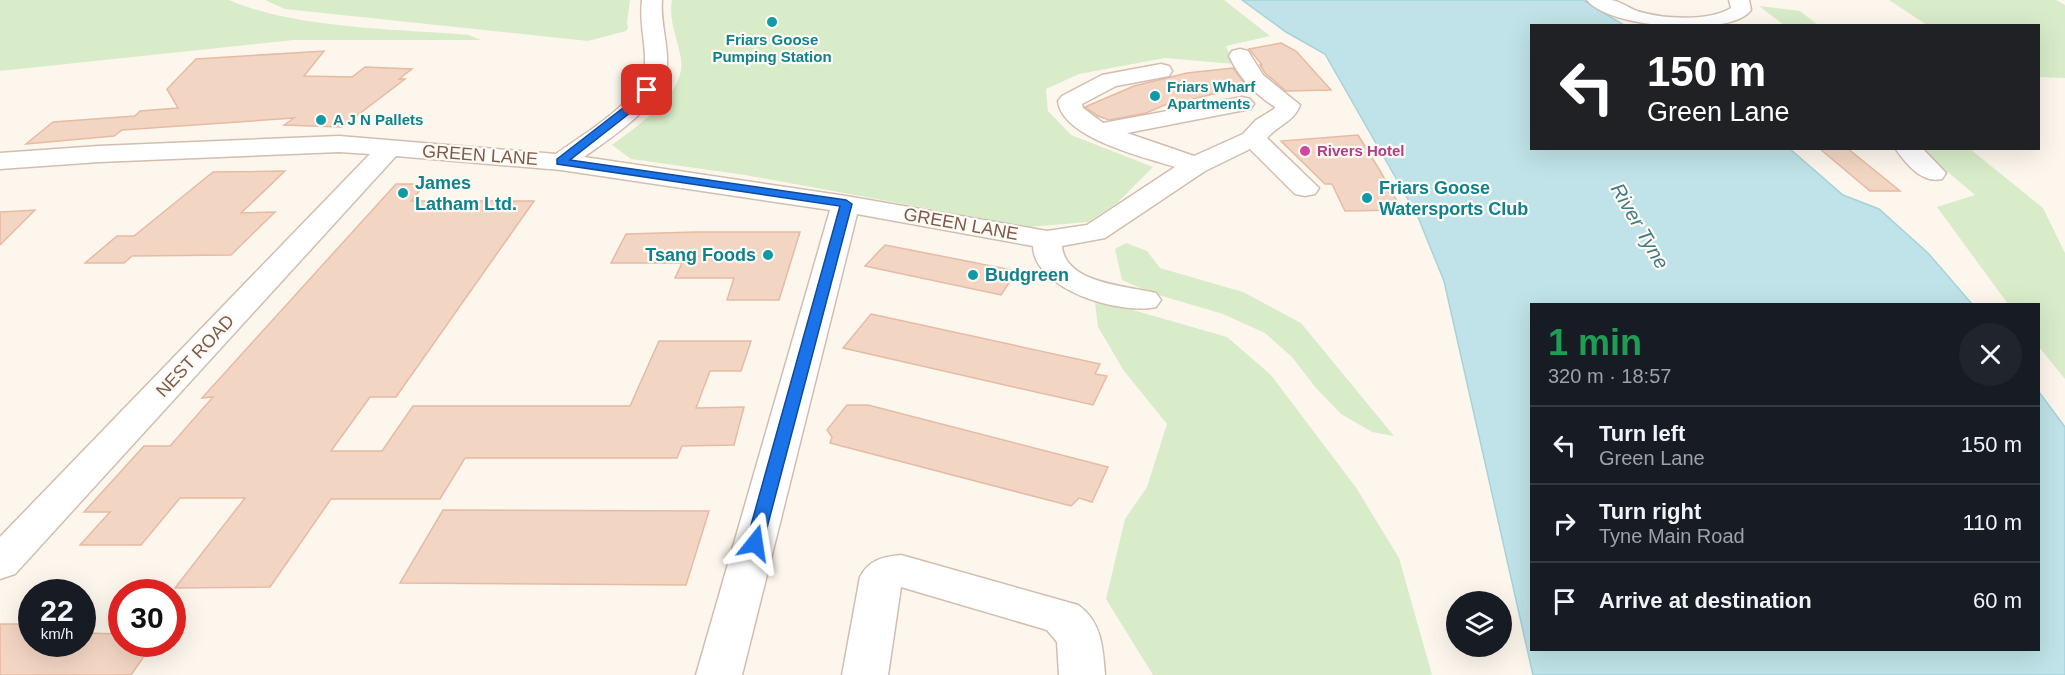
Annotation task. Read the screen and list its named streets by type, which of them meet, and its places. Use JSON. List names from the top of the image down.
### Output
{
  "streets": {
    "street": ["GREEN LANE", "NEST ROAD"]
  },
  "crossings": [
    ["GREEN LANE", "NEST ROAD"]
  ],
  "water": ["River Tyne"],
  "places": [
    "Friars Goose Pumping Station",
    "Friars Wharf Apartments",
    "A J N Pallets",
    "Rivers Hotel",
    "James Latham Ltd.",
    "Friars Goose Watersports Club",
    "Tsang Foods",
    "Budgreen"
  ],
  "page": {
    "turn": ["150 m", "Green Lane"],
    "heading": ["1 min", "320 m · 18:57"],
    "list": [
      {
        "name": "Turn left",
        "note": "Green Lane",
        "value": "150 m"
      },
      {
        "name": "Turn right",
        "note": "Tyne Main Road",
        "value": "110 m"
      },
      {
        "name": "Arrive at destination",
        "value": "60 m"
      }
    ],
    "speed": "22 km/h",
    "limit": "30"
  }
}
